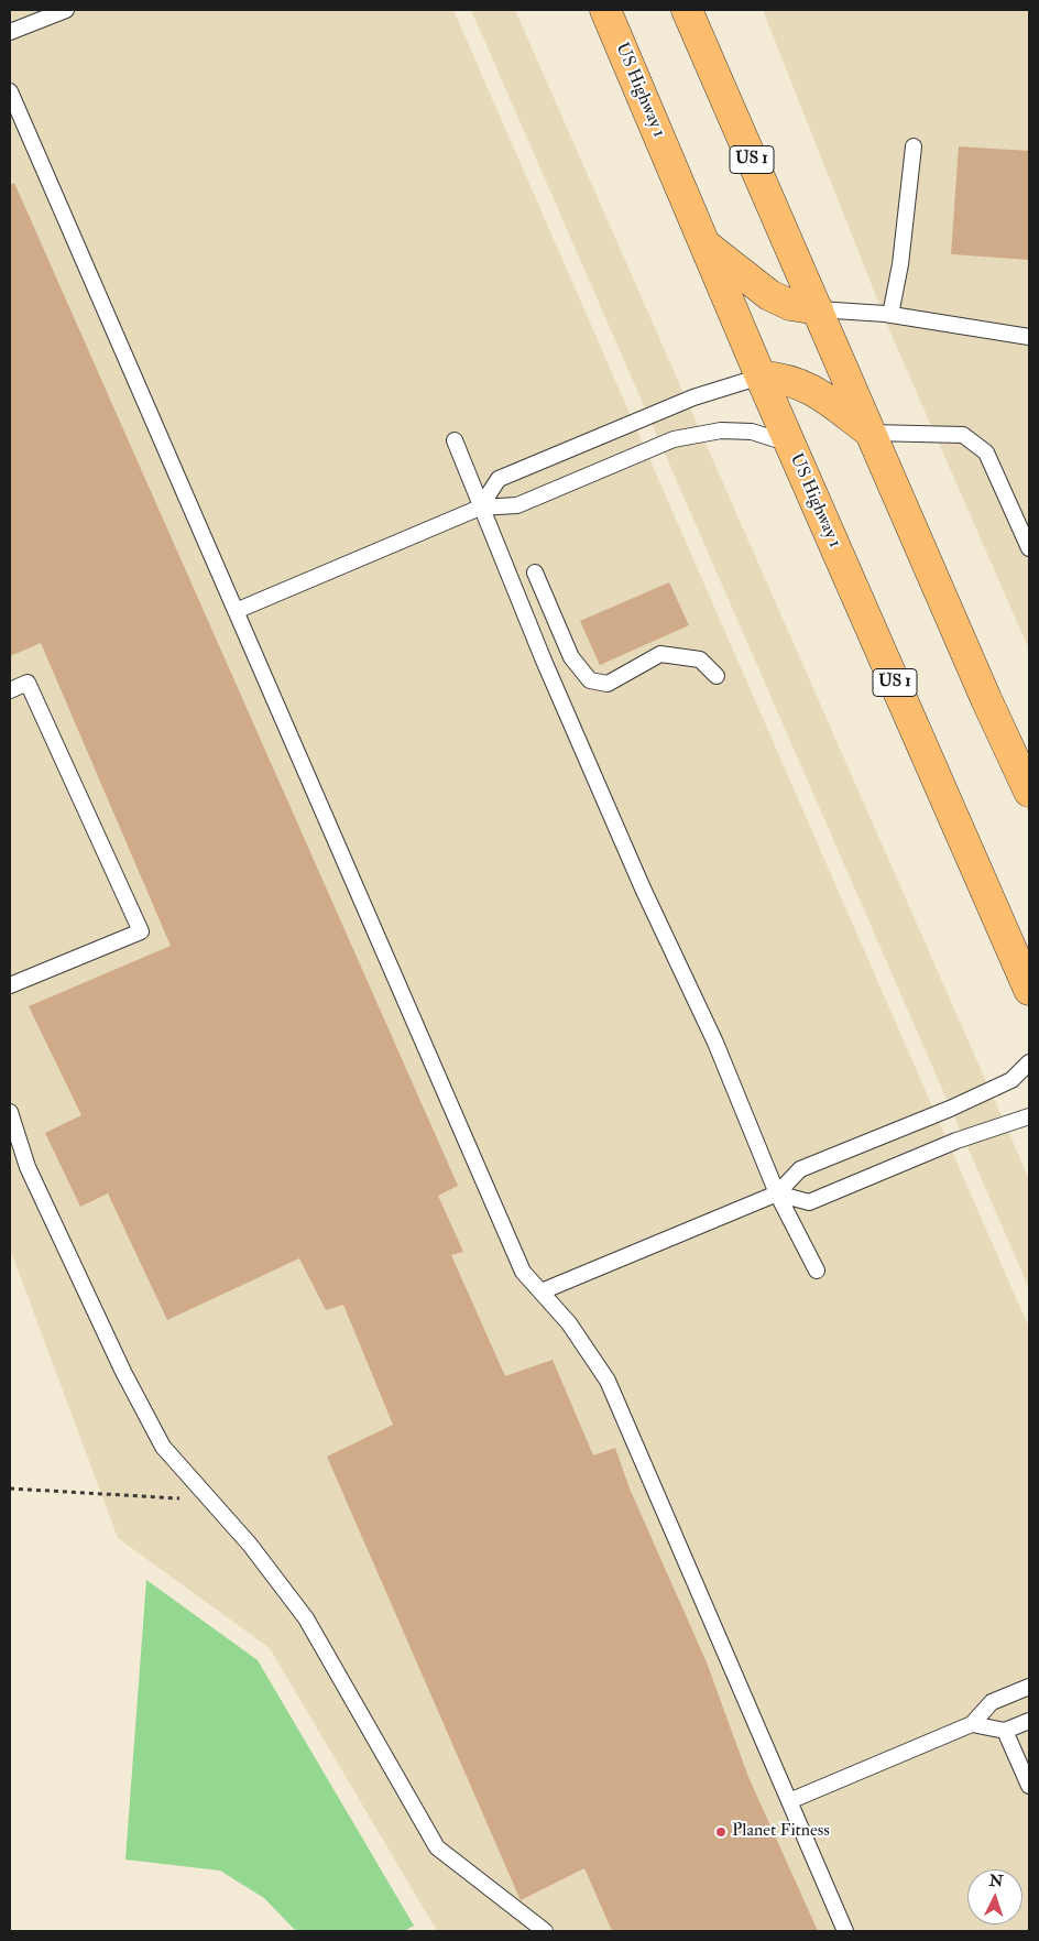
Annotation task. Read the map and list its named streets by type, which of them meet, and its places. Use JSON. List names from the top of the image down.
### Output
{
  "streets": {
    "main road": ["US Highway 1", "US 1"]
  },
  "places": ["Planet Fitness"],
  "north": "top"
}
